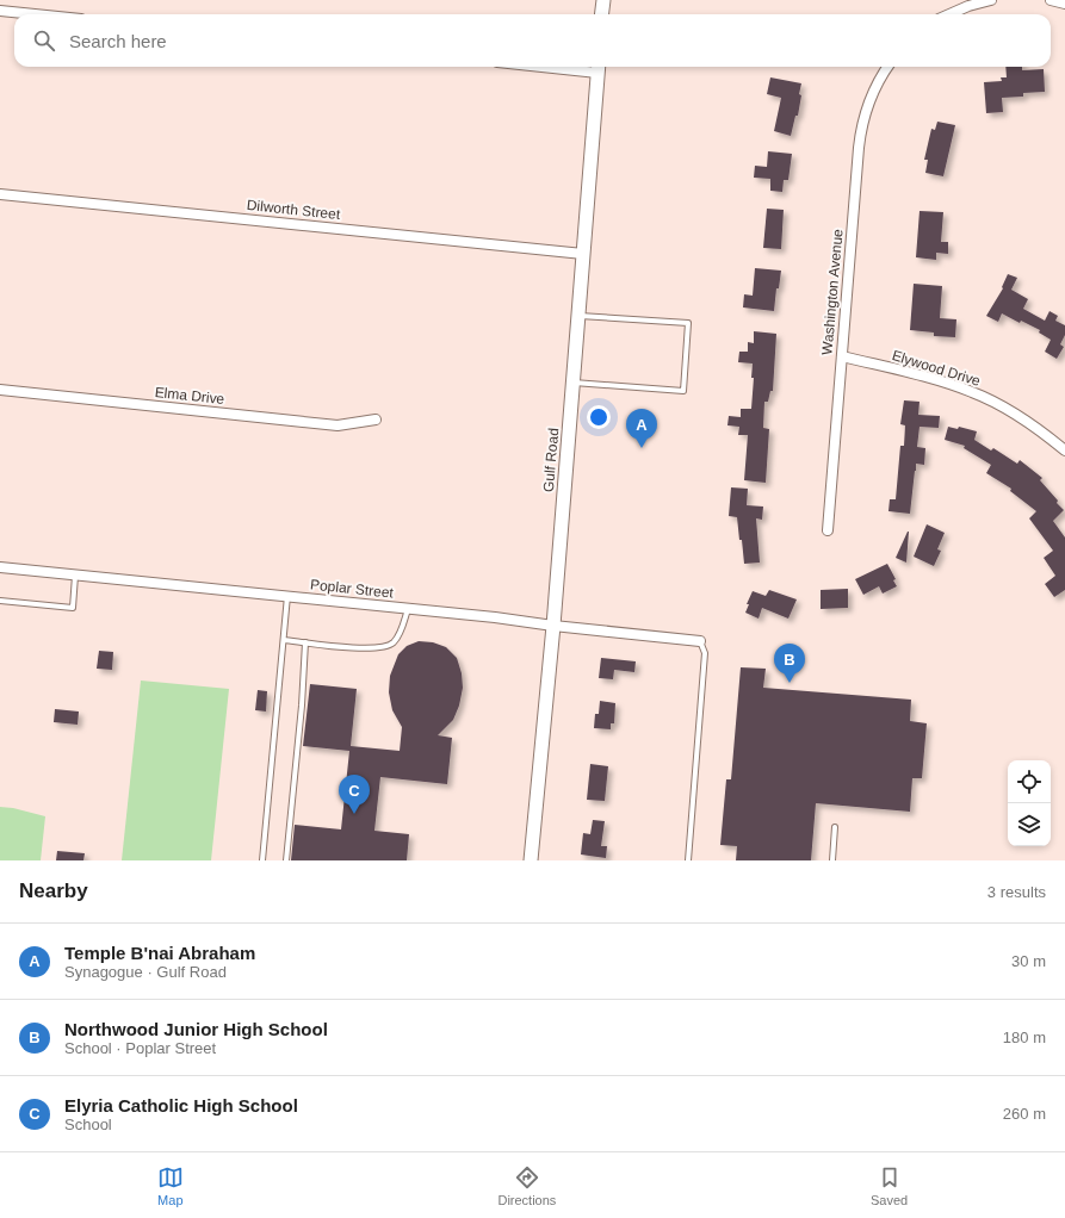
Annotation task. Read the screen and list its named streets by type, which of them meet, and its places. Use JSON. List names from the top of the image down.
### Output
{
  "streets": {
    "street": [
      "Dilworth Street",
      "Washington Avenue",
      "Elywood Drive",
      "Elma Drive",
      "Gulf Road",
      "Poplar Street"
    ]
  },
  "crossings": [
    ["Dilworth Street", "Gulf Road"],
    ["Washington Avenue", "Elywood Drive"],
    ["Gulf Road", "Poplar Street"]
  ],
  "page": {
    "search": "Search here",
    "pins": ["A", "B", "C"],
    "heading": ["Nearby", "3 results"],
    "list": [
      {
        "mark": "A",
        "name": "Temple B'nai Abraham",
        "note": "Synagogue · Gulf Road",
        "value": "30 m"
      },
      {
        "mark": "B",
        "name": "Northwood Junior High School",
        "note": "School · Poplar Street",
        "value": "180 m"
      },
      {
        "mark": "C",
        "name": "Elyria Catholic High School",
        "note": "School",
        "value": "260 m"
      }
    ],
    "nav": ["Map", "Directions", "Saved"]
  }
}
